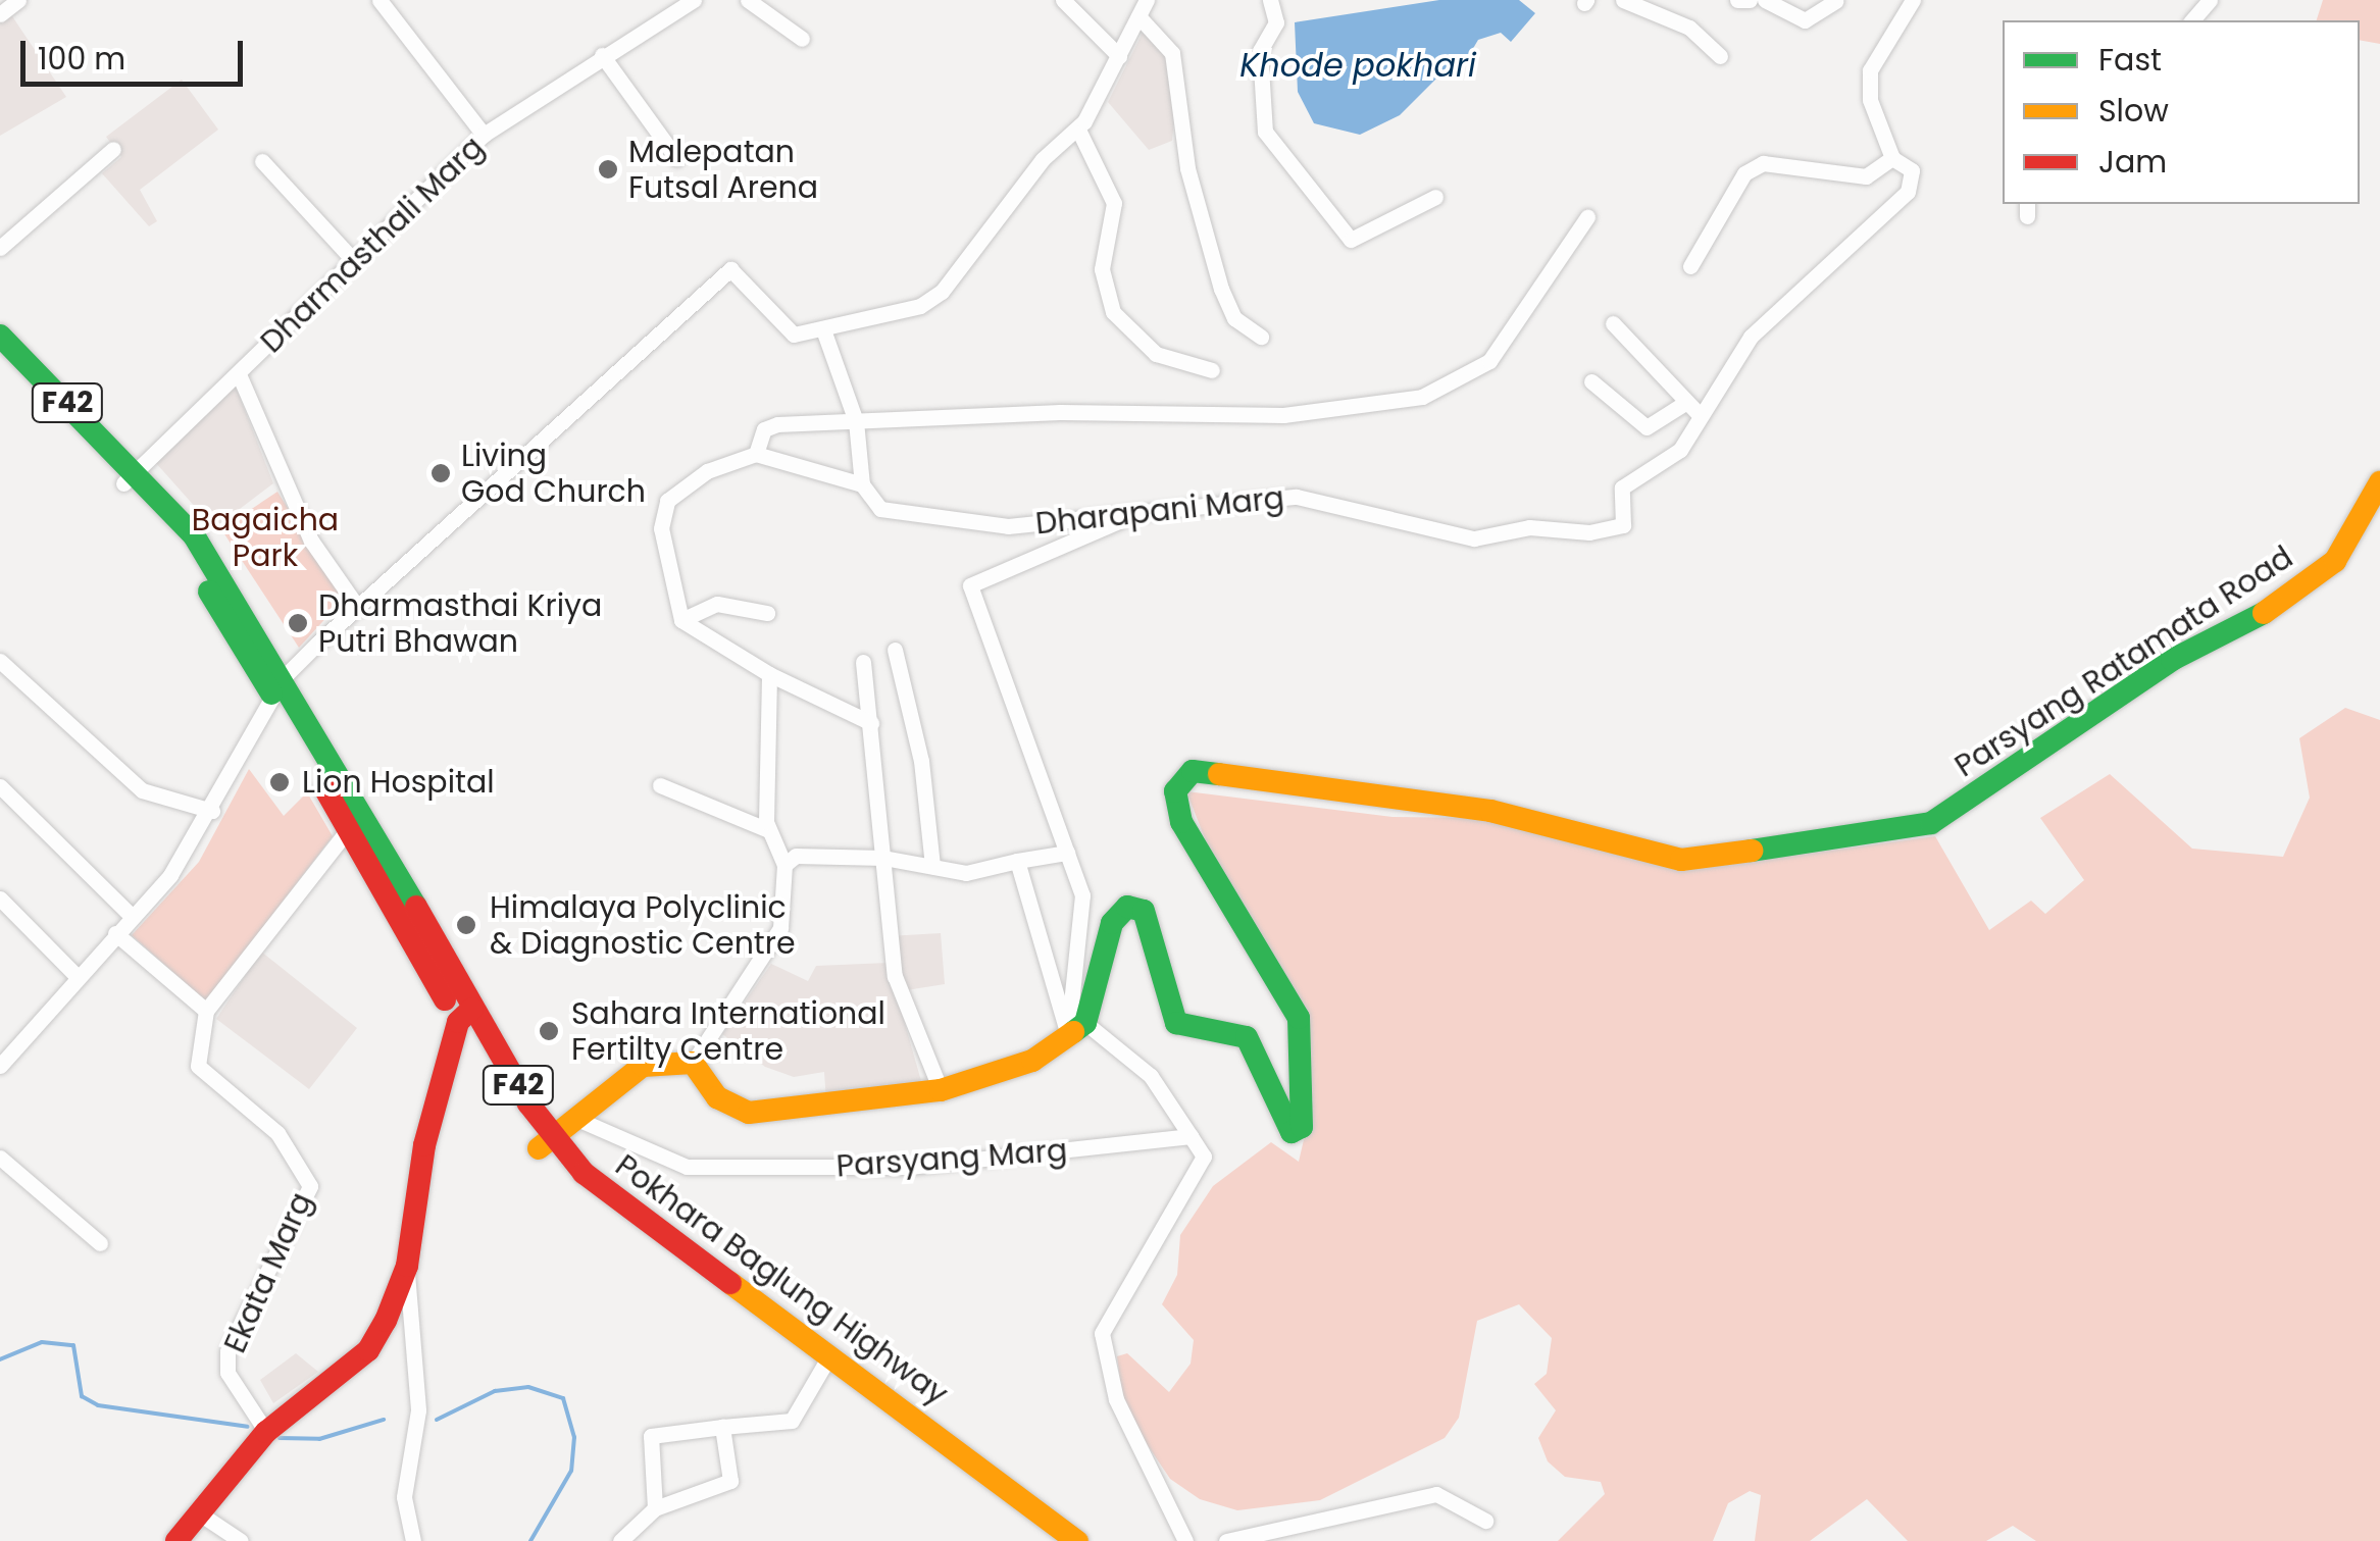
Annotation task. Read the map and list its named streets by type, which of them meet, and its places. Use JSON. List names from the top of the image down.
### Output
{
  "streets": {
    "main road": ["F42", "Parsyang Ratamata Road", "Pokhara Baglung Highway"],
    "street": [
      "Dharmasthali Marg",
      "Dharapani Marg",
      "Parsyang Marg",
      "Ekata Marg"
    ]
  },
  "crossings": [
    ["Dharmasthali Marg", "Pokhara Baglung Highway"]
  ],
  "water": ["Khode pokhari"],
  "parks": ["Bagaicha Park"],
  "places": [
    "Malepatan Futsal Arena",
    "Living God Church",
    "Dharmasthai Kriya Putri Bhawan",
    "Lion Hospital",
    "Himalaya Polyclinic & Diagnostic Centre",
    "Sahara International Fertilty Centre"
  ],
  "legend": ["Fast", "Slow", "Jam"],
  "scale_bar": "100 m"
}
